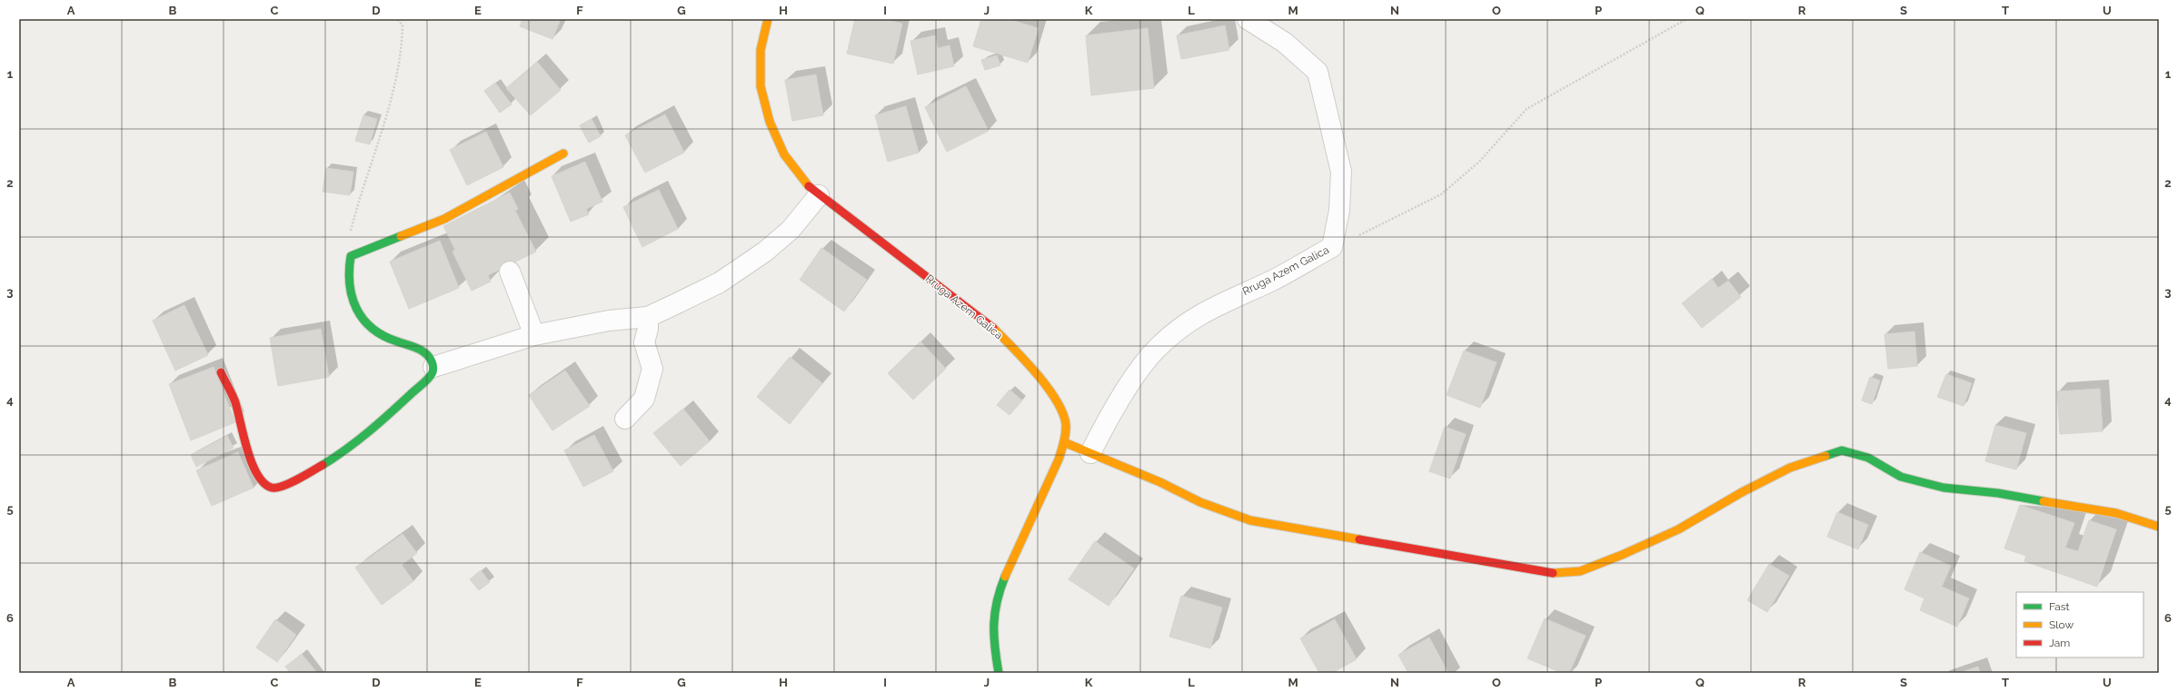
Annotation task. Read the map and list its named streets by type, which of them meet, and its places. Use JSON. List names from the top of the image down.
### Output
{
  "streets": {
    "street": ["Rruga Azem Galica"]
  },
  "legend": ["Fast", "Slow", "Jam"],
  "grid": {
    "columns": [
      "A",
      "B",
      "C",
      "D",
      "E",
      "F",
      "G",
      "H",
      "I",
      "J",
      "K",
      "L",
      "M",
      "N",
      "O",
      "P",
      "Q",
      "R",
      "S",
      "T",
      "U"
    ],
    "rows": [
      "1",
      "2",
      "3",
      "4",
      "5",
      "6"
    ]
  }
}
